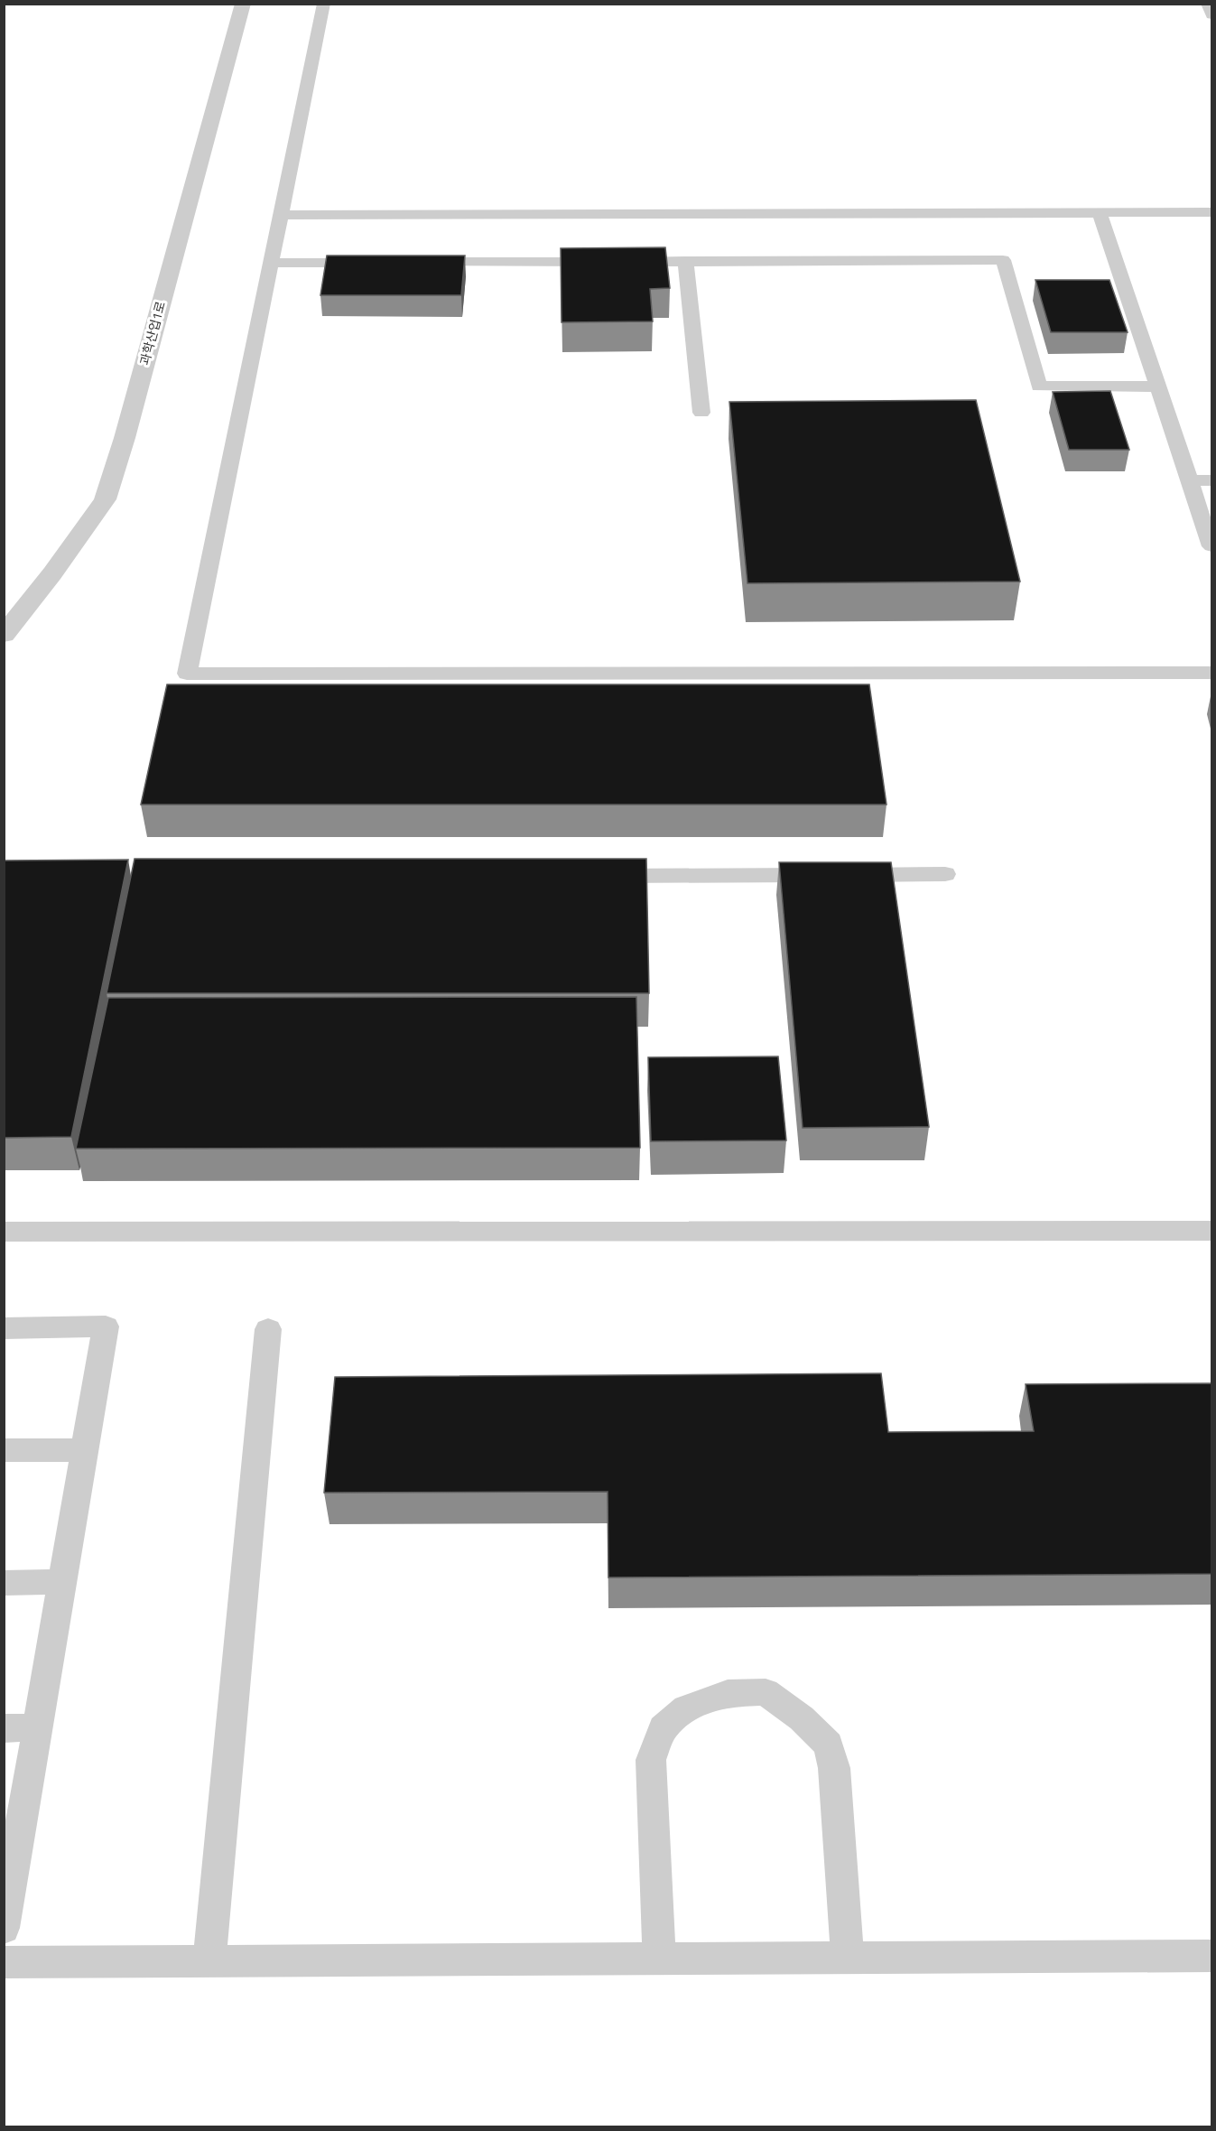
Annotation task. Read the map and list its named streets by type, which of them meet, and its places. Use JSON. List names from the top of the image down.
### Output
{
  "streets": {
    "street": ["과학산업1로"]
  }
}
